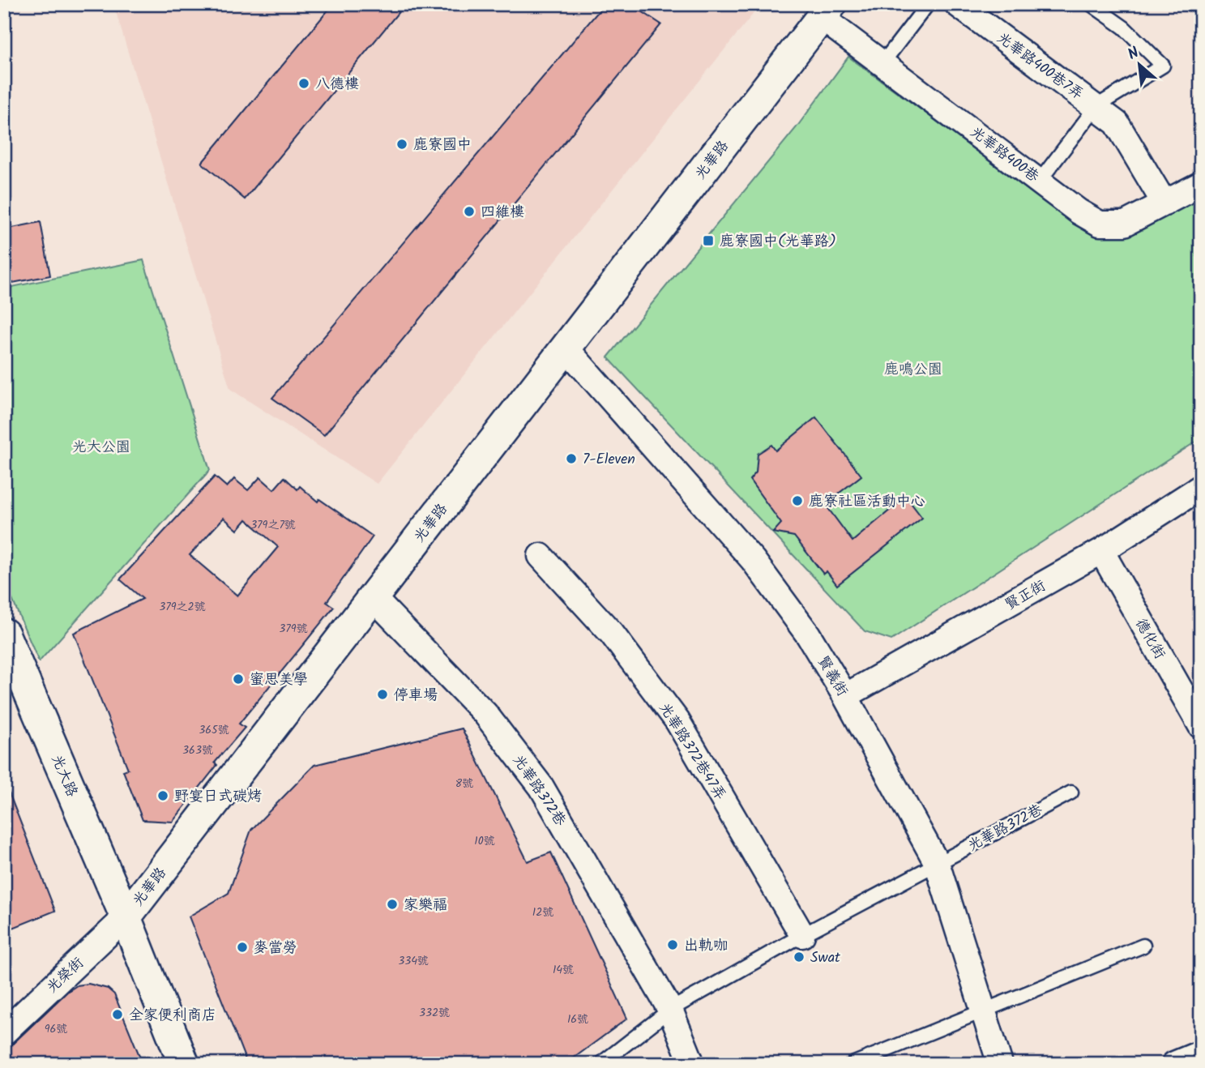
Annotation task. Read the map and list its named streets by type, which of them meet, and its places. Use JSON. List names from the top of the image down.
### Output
{
  "streets": {
    "street": [
      "光華路400巷7弄",
      "光華路400巷",
      "光華路",
      "賢正街",
      "德化街",
      "賢義街",
      "光華路372巷47弄",
      "光大路",
      "光華路372巷",
      "光榮街"
    ]
  },
  "crossings": [
    ["光華路400巷7弄", "光華路400巷"],
    ["光華路400巷", "光華路"],
    ["光華路", "賢義街"],
    ["光華路", "光大路"],
    ["光華路", "光華路372巷"],
    ["光華路", "光榮街"],
    ["賢正街", "德化街"],
    ["賢正街", "賢義街"],
    ["賢義街", "光華路372巷"],
    ["光華路372巷47弄", "光華路372巷"],
    ["光大路", "光榮街"]
  ],
  "parks": ["鹿鳴公園", "光大公園"],
  "places": {
    "other": [
      "八德樓",
      "鹿寮國中",
      "四維樓",
      "7-Eleven",
      "鹿寮社區活動中心",
      "蜜思美學",
      "停車場",
      "野宴日式碳烤",
      "家樂福",
      "出軌咖",
      "麥當勞",
      "Swat",
      "全家便利商店"
    ],
    "transit": ["鹿寮國中(光華路)"]
  },
  "house_numbers": [
    "379之7號",
    "379之2號",
    "379號",
    "365號",
    "363號",
    "8號",
    "10號",
    "12號",
    "334號",
    "14號",
    "332號",
    "16號",
    "96號"
  ],
  "north": "top left"
}
